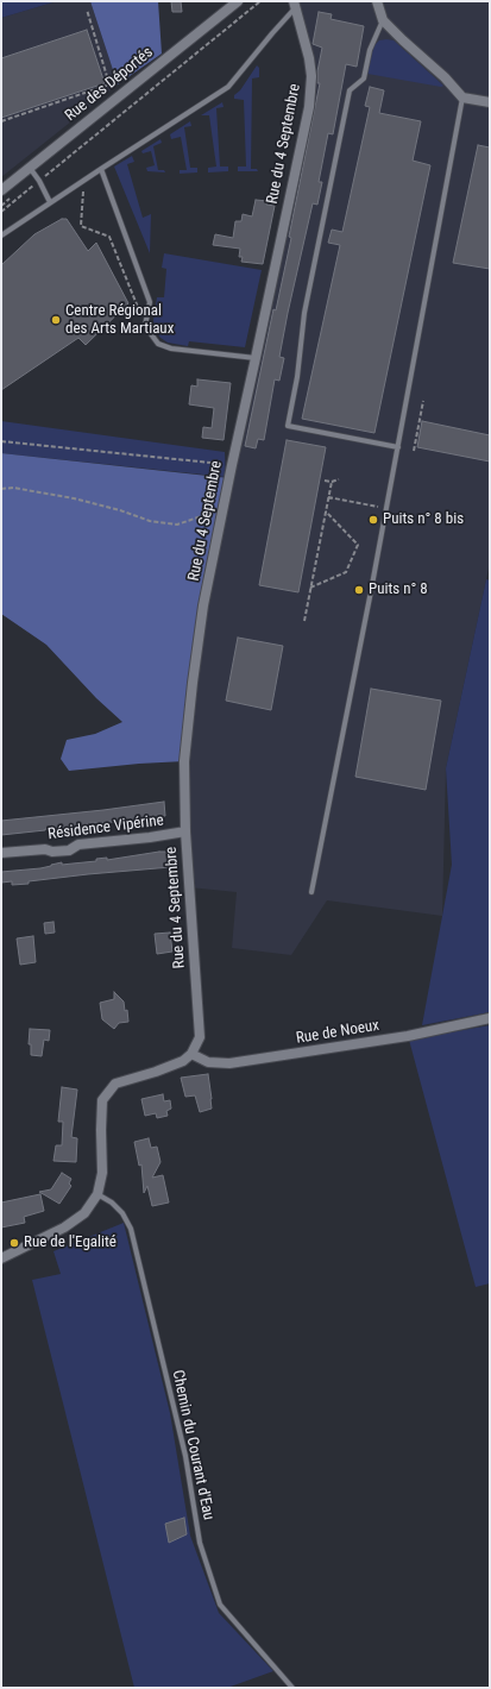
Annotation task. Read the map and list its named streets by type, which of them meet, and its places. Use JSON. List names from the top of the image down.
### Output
{
  "streets": {
    "street": [
      "Rue des Déportés",
      "Rue du 4 Septembre",
      "Résidence Vipérine",
      "Rue de Noeux"
    ],
    "lane": ["Chemin du Courant d'Eau"]
  },
  "crossings": [
    ["Rue du 4 Septembre", "Résidence Vipérine"],
    ["Rue du 4 Septembre", "Rue de Noeux"]
  ],
  "places": [
    "Centre Régional des Arts Martiaux",
    "Puits n° 8 bis",
    "Puits n° 8",
    "Rue de l'Egalité"
  ]
}
